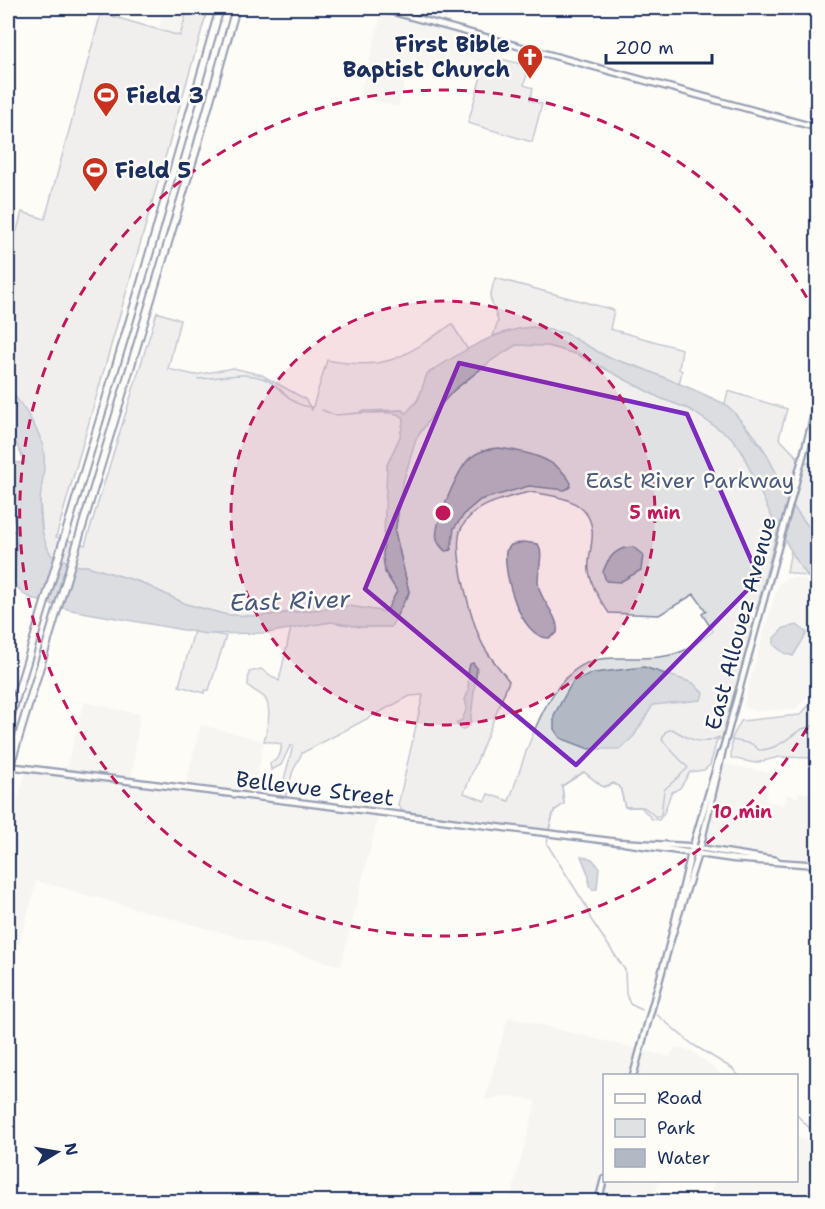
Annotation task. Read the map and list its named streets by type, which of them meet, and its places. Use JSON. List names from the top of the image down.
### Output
{
  "streets": {
    "street": ["East Allouez Avenue", "Bellevue Street"]
  },
  "crossings": [
    ["East Allouez Avenue", "Bellevue Street"]
  ],
  "water": ["East River"],
  "parks": ["East River Parkway"],
  "places": {
    "church": ["First Bible Baptist Church"],
    "sports": ["Field 3", "Field 5"]
  },
  "legend": ["Road", "Park", "Water"],
  "scale_bar": "200 m",
  "north": "right",
  "rings": ["5 min", "10 min"]
}
